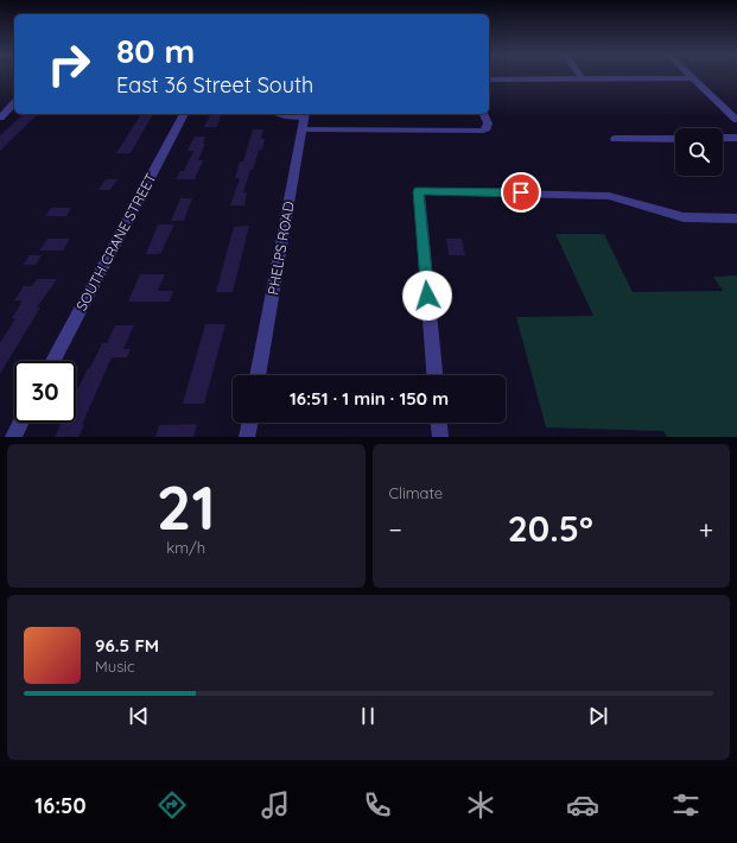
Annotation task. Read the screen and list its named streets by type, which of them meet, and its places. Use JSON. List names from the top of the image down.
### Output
{
  "streets": {
    "street": ["SOUTH CRANE STREET", "PHELPS ROAD"]
  },
  "page": {
    "turn": ["80 m", "East 36 Street South"],
    "limit": "30",
    "trip": "16:51 · 1 min · 150 m",
    "tile": [
      ["21", "km/h"],
      "Climate"
    ],
    "heat": ["−", "20.5°", "+"],
    "song": ["96.5 FM", "Music"],
    "tabs": "16:50"
  }
}
